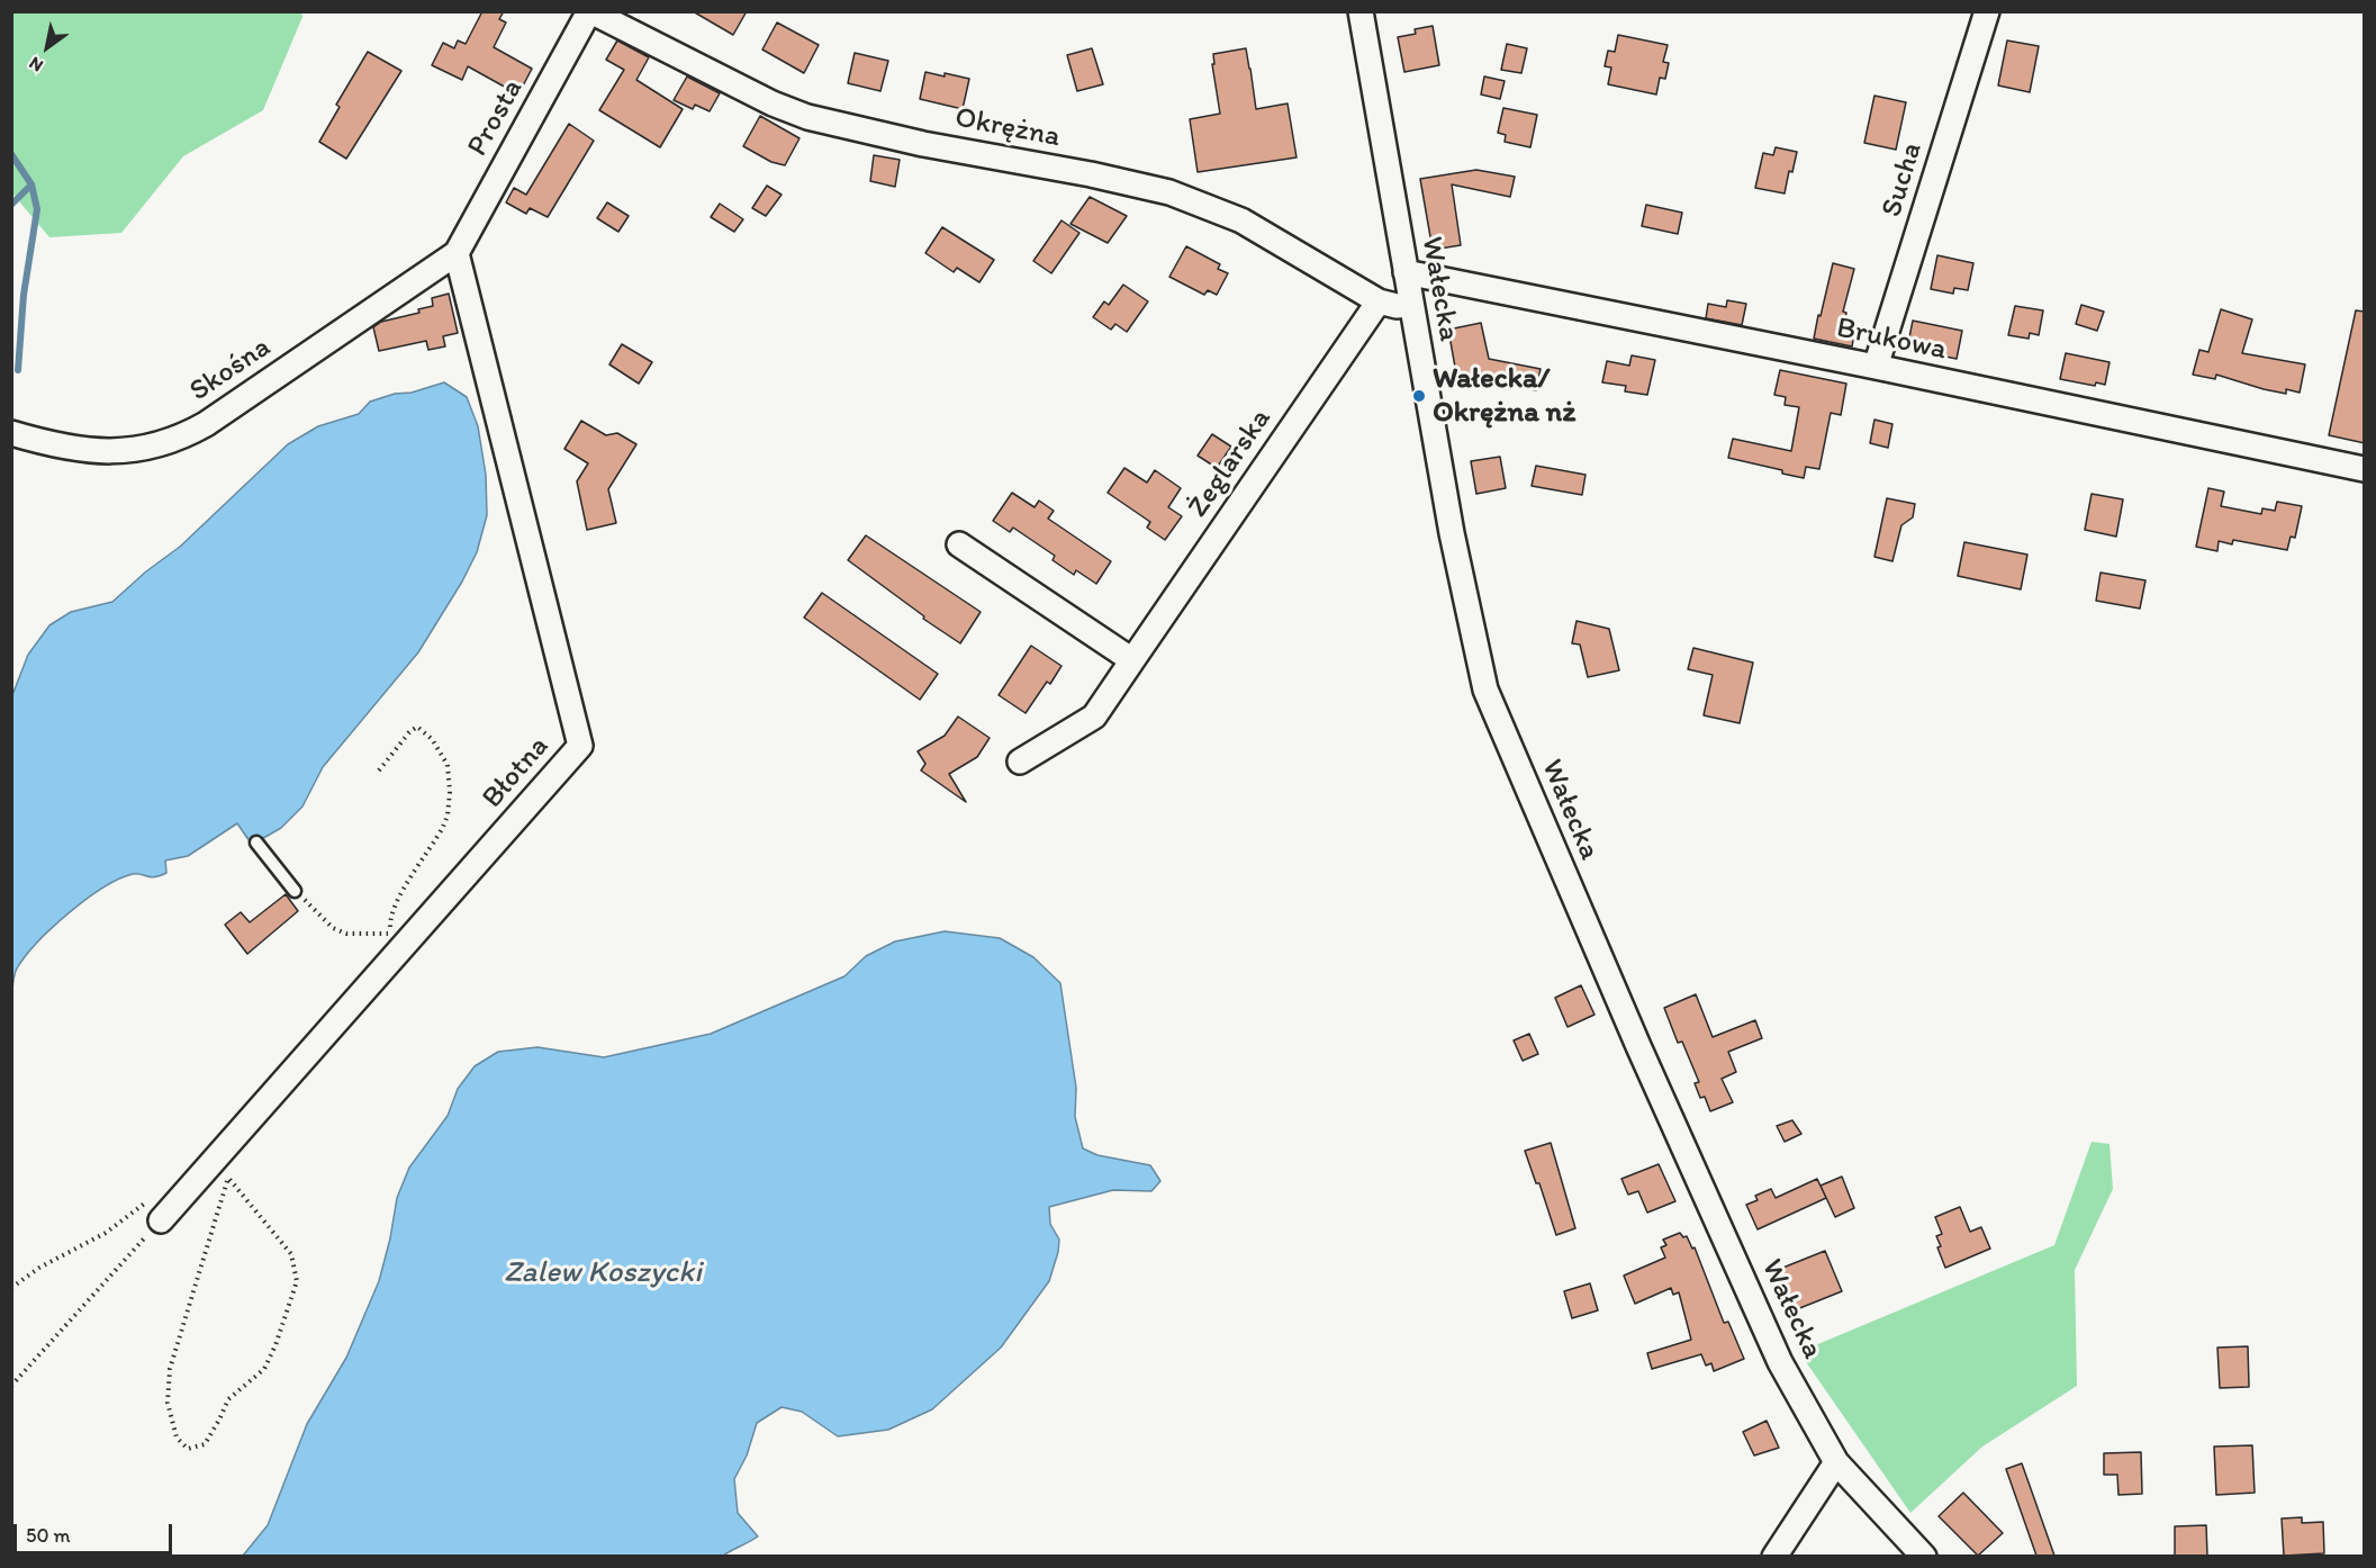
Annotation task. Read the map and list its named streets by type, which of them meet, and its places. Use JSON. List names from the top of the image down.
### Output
{
  "streets": {
    "street": [
      "Prosta",
      "Okrężna",
      "Sucha",
      "Wałecka",
      "Brukowa",
      "Skośna",
      "Żeglarska",
      "Błotna"
    ]
  },
  "crossings": [
    ["Prosta", "Okrężna"],
    ["Prosta", "Skośna"],
    ["Prosta", "Błotna"],
    ["Okrężna", "Wałecka"],
    ["Okrężna", "Żeglarska"],
    ["Sucha", "Brukowa"],
    ["Wałecka", "Brukowa"],
    ["Skośna", "Błotna"]
  ],
  "water": ["Zalew Koszycki"],
  "places": ["Wałecka/ Okrężna nż"],
  "scale_bar": "50 m",
  "north": "bottom left"
}
